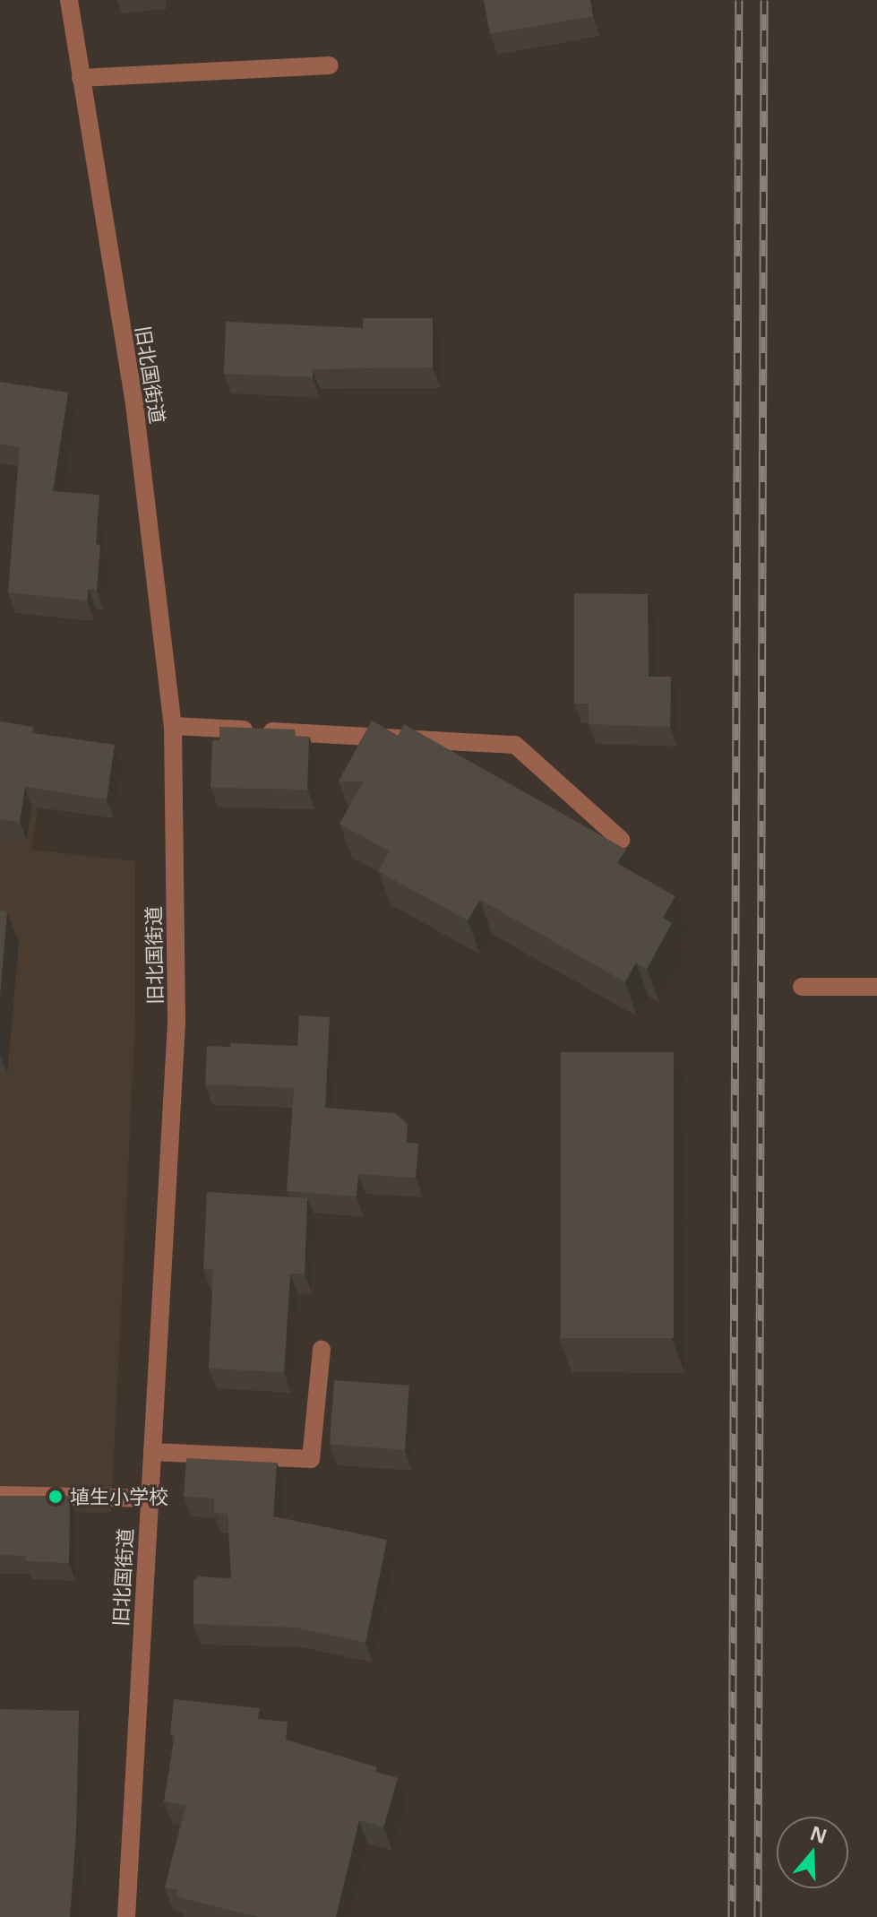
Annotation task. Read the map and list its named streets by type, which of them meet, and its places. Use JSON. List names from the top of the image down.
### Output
{
  "streets": {
    "street": ["旧北国街道"]
  },
  "places": ["埴生小学校"],
  "north": "top"
}
